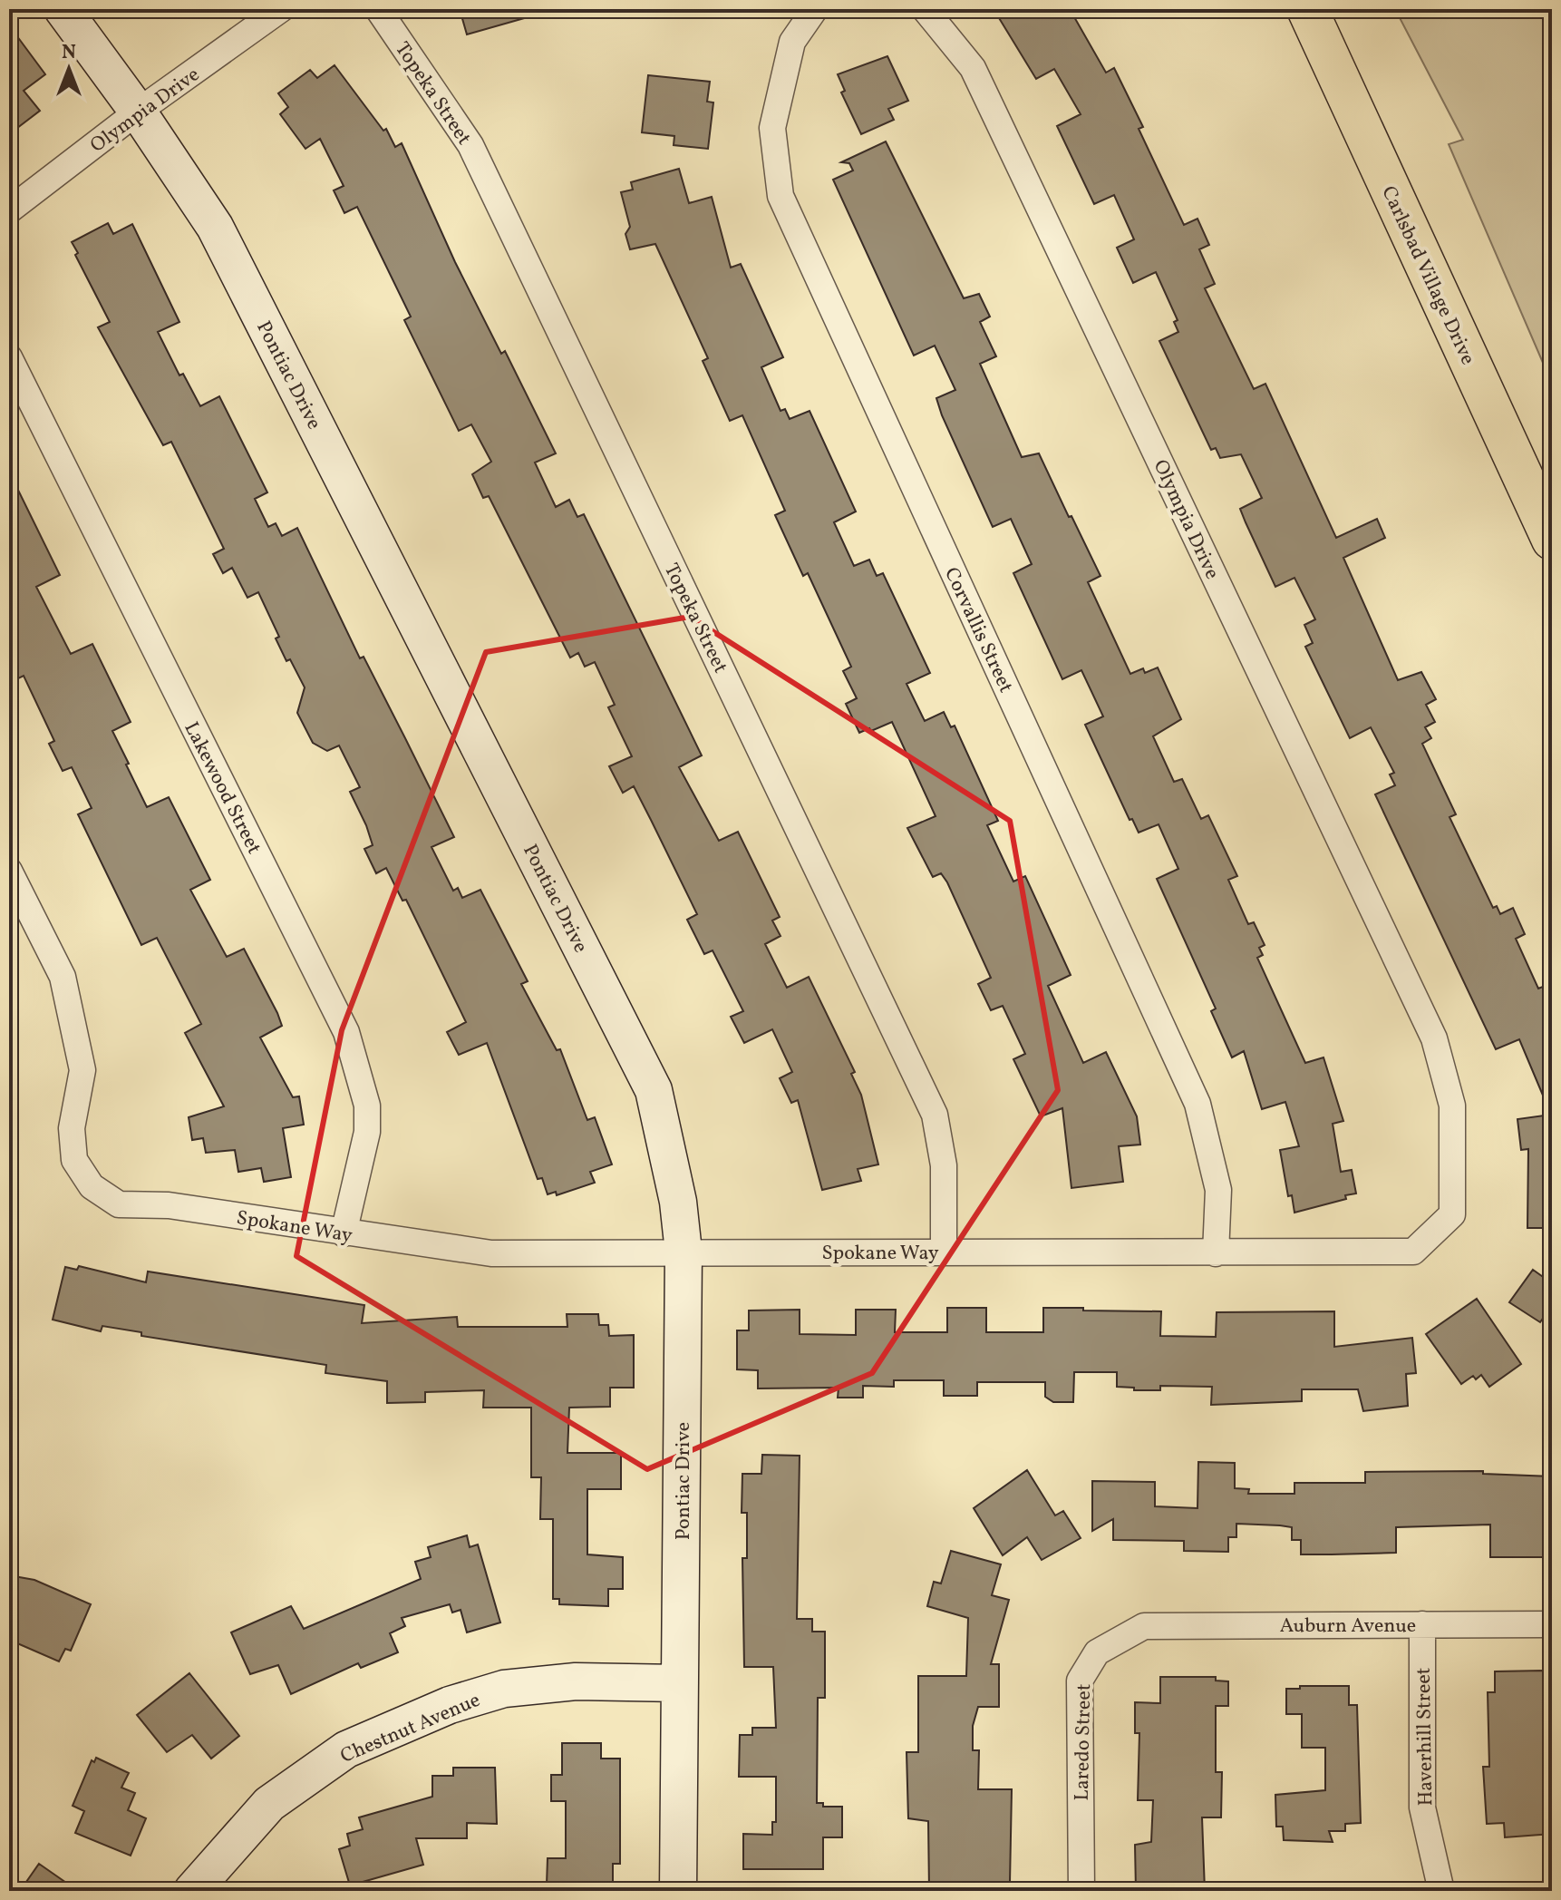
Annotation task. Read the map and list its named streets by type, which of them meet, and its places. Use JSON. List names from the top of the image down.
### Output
{
  "streets": {
    "main road": ["Carlsbad Village Drive", "Pontiac Drive", "Chestnut Avenue"],
    "street": [
      "Topeka Street",
      "Olympia Drive",
      "Corvallis Street",
      "Lakewood Street",
      "Spokane Way",
      "Auburn Avenue",
      "Haverhill Street",
      "Laredo Street"
    ]
  },
  "crossings": [
    ["Topeka Street", "Spokane Way"],
    ["Olympia Drive", "Pontiac Drive"],
    ["Olympia Drive", "Spokane Way"],
    ["Pontiac Drive", "Spokane Way"],
    ["Pontiac Drive", "Chestnut Avenue"],
    ["Corvallis Street", "Spokane Way"],
    ["Lakewood Street", "Spokane Way"],
    ["Auburn Avenue", "Haverhill Street"],
    ["Auburn Avenue", "Laredo Street"]
  ],
  "north": "top"
}
